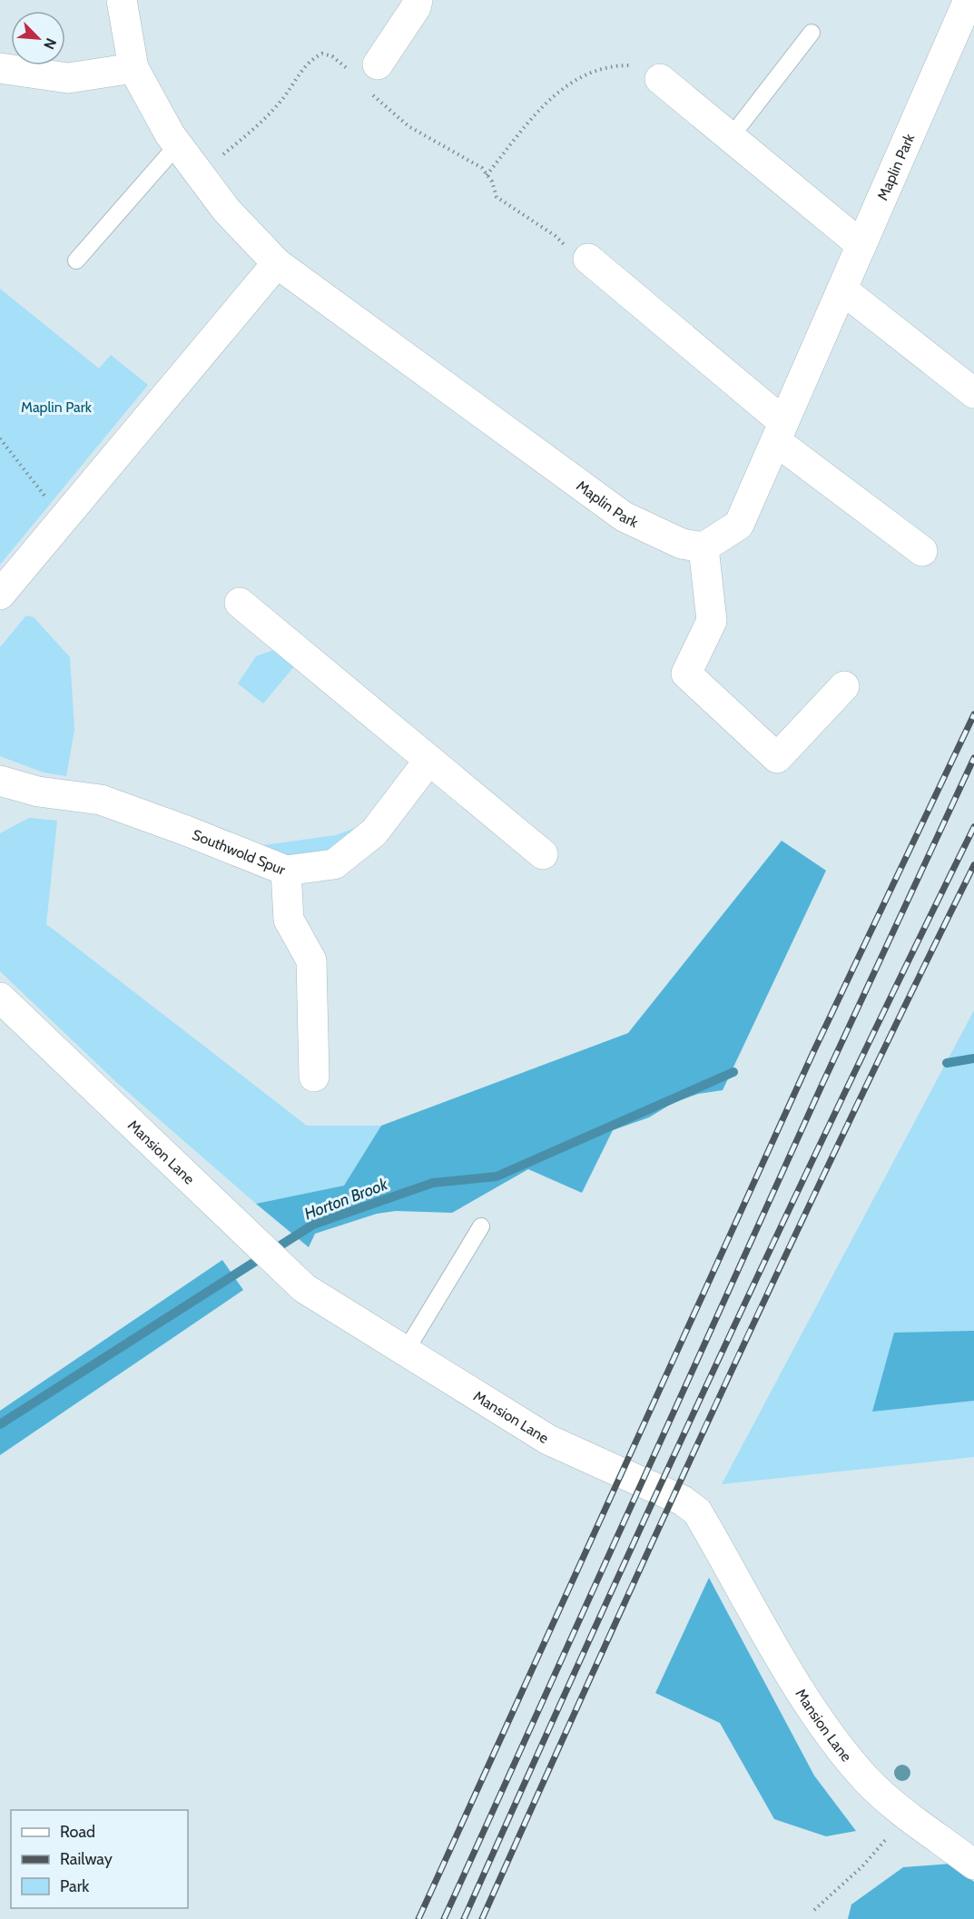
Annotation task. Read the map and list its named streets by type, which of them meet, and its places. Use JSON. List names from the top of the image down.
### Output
{
  "streets": {
    "street": ["Maplin Park", "Southwold Spur", "Mansion Lane"]
  },
  "water": ["Horton Brook"],
  "parks": ["Maplin Park"],
  "legend": ["Road", "Railway", "Park"],
  "north": "bottom right"
}
